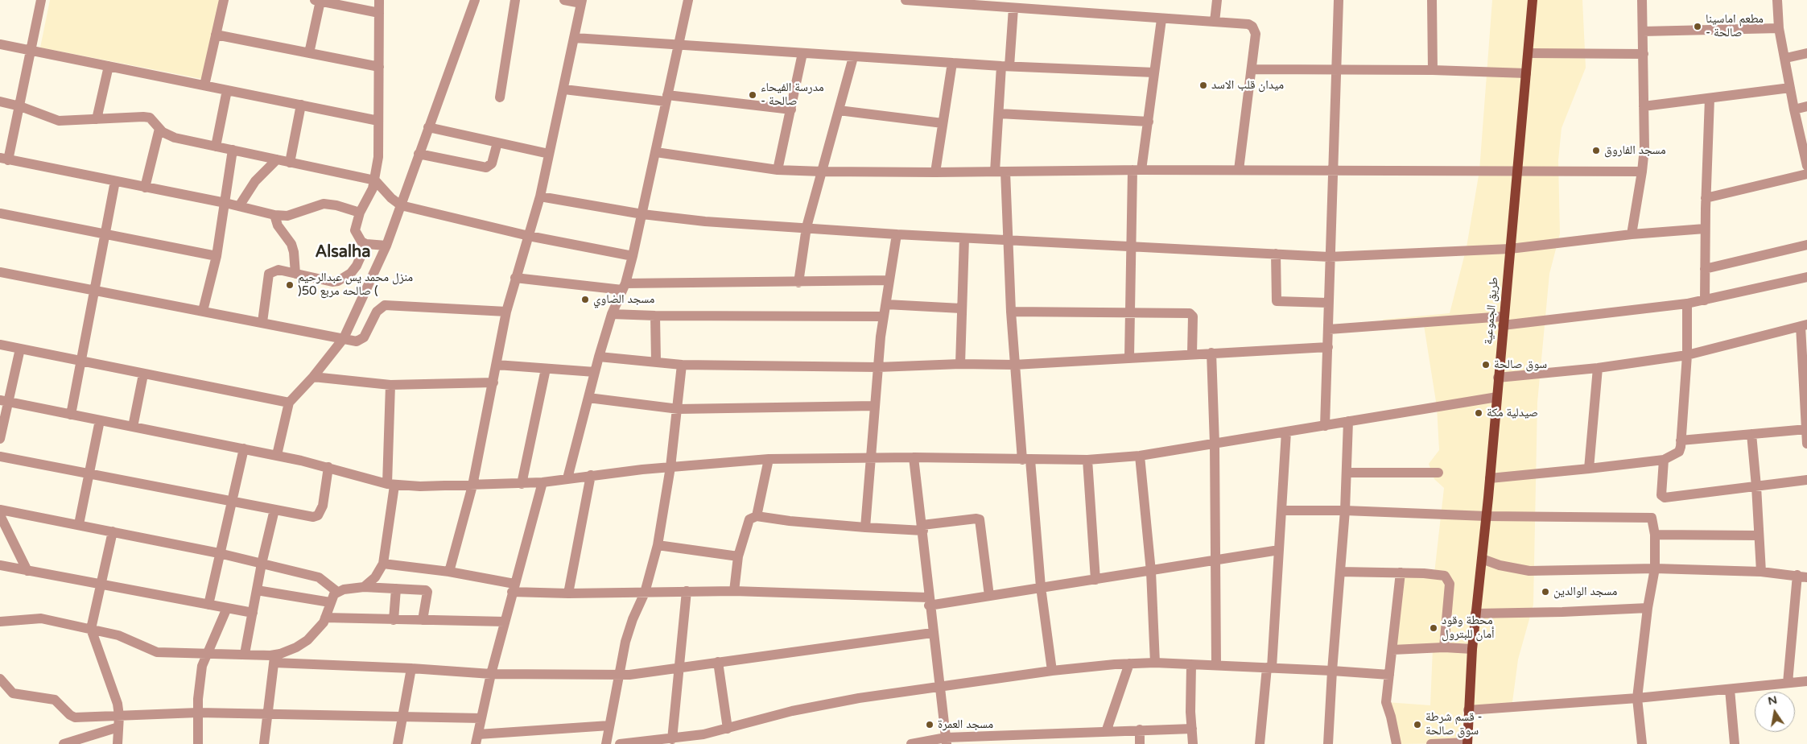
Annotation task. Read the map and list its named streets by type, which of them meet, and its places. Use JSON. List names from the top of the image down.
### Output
{
  "streets": {
    "main road": ["طريق الجموعية"]
  },
  "districts": ["Alsalha"],
  "places": [
    "مطعم اماسينا - صالحة",
    "ميدان قلب الاسد",
    "مدرسة الفيحاء - صالحة",
    "مسجد الفاروق",
    "منزل محمد يس عبدالرحيم )صالحه مربع 50 (",
    "مسجد الضاوي",
    "سوق صالحة",
    "صيدلية مكة",
    "مسجد الوالدين",
    "محطة وقود أمان للبترول",
    "مسجد العمرة",
    "قسم شرطة - سوق صالحة"
  ],
  "north": "top"
}
